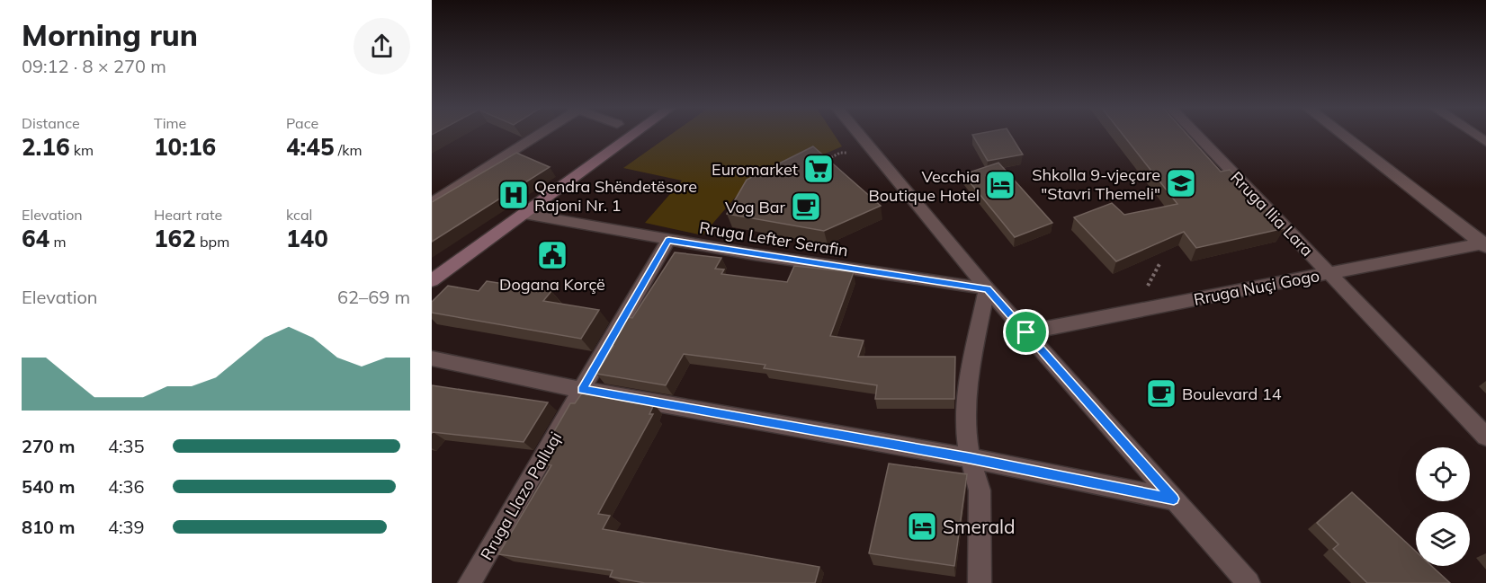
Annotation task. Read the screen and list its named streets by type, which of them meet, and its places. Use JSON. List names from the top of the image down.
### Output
{
  "streets": {
    "street": [
      "Rruga Ilia Lara",
      "Rruga Lefter Serafin",
      "Rruga Nuçi Gogo",
      "Rruga Llazo Palluqi"
    ]
  },
  "crossings": [
    ["Rruga Ilia Lara", "Rruga Nuçi Gogo"],
    ["Rruga Lefter Serafin", "Rruga Llazo Palluqi"]
  ],
  "places": {
    "supermarket": ["Euromarket"],
    "school or university": ["Shkolla 9-vjeçare \"Stavri Themeli\""],
    "hotel": ["Vecchia Boutique Hotel", "Smerald"],
    "hospital": ["Qendra Shëndetësore Rajoni Nr. 1"],
    "cafe": ["Vog Bar", "Boulevard 14"],
    "public building": ["Dogana Korçë"]
  },
  "page": {
    "heading": ["Morning run", "09:12 · 8 × 270 m"],
    "stats": [
      ["Distance", "2.16 km"],
      ["Time", "10:16"],
      ["Pace", "4:45 /km"],
      ["Elevation", "64 m"],
      ["Heart rate", "162 bpm"],
      ["kcal", "140"]
    ],
    "chart": ["Elevation", "62–69 m"],
    "list": [
      {
        "name": "270 m",
        "note": "4:35"
      },
      {
        "name": "540 m",
        "note": "4:36"
      },
      {
        "name": "810 m",
        "note": "4:39"
      }
    ]
  }
}
